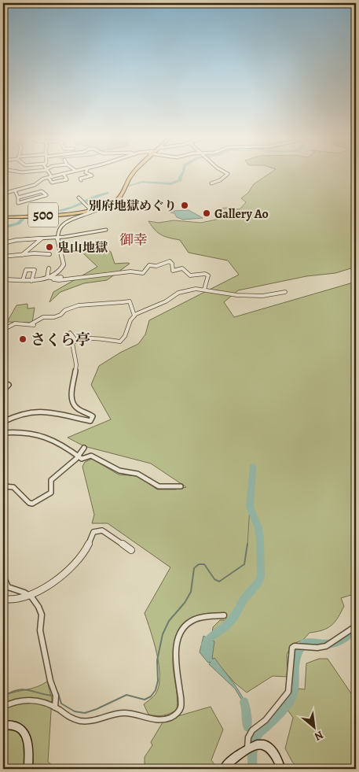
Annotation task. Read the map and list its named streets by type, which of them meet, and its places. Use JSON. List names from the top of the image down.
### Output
{
  "streets": {
    "highway": ["500"]
  },
  "districts": ["御幸"],
  "places": [
    "別府地獄めぐり",
    "Gallery Ao",
    "鬼山地獄",
    "さくら亭"
  ],
  "north": "bottom right"
}
